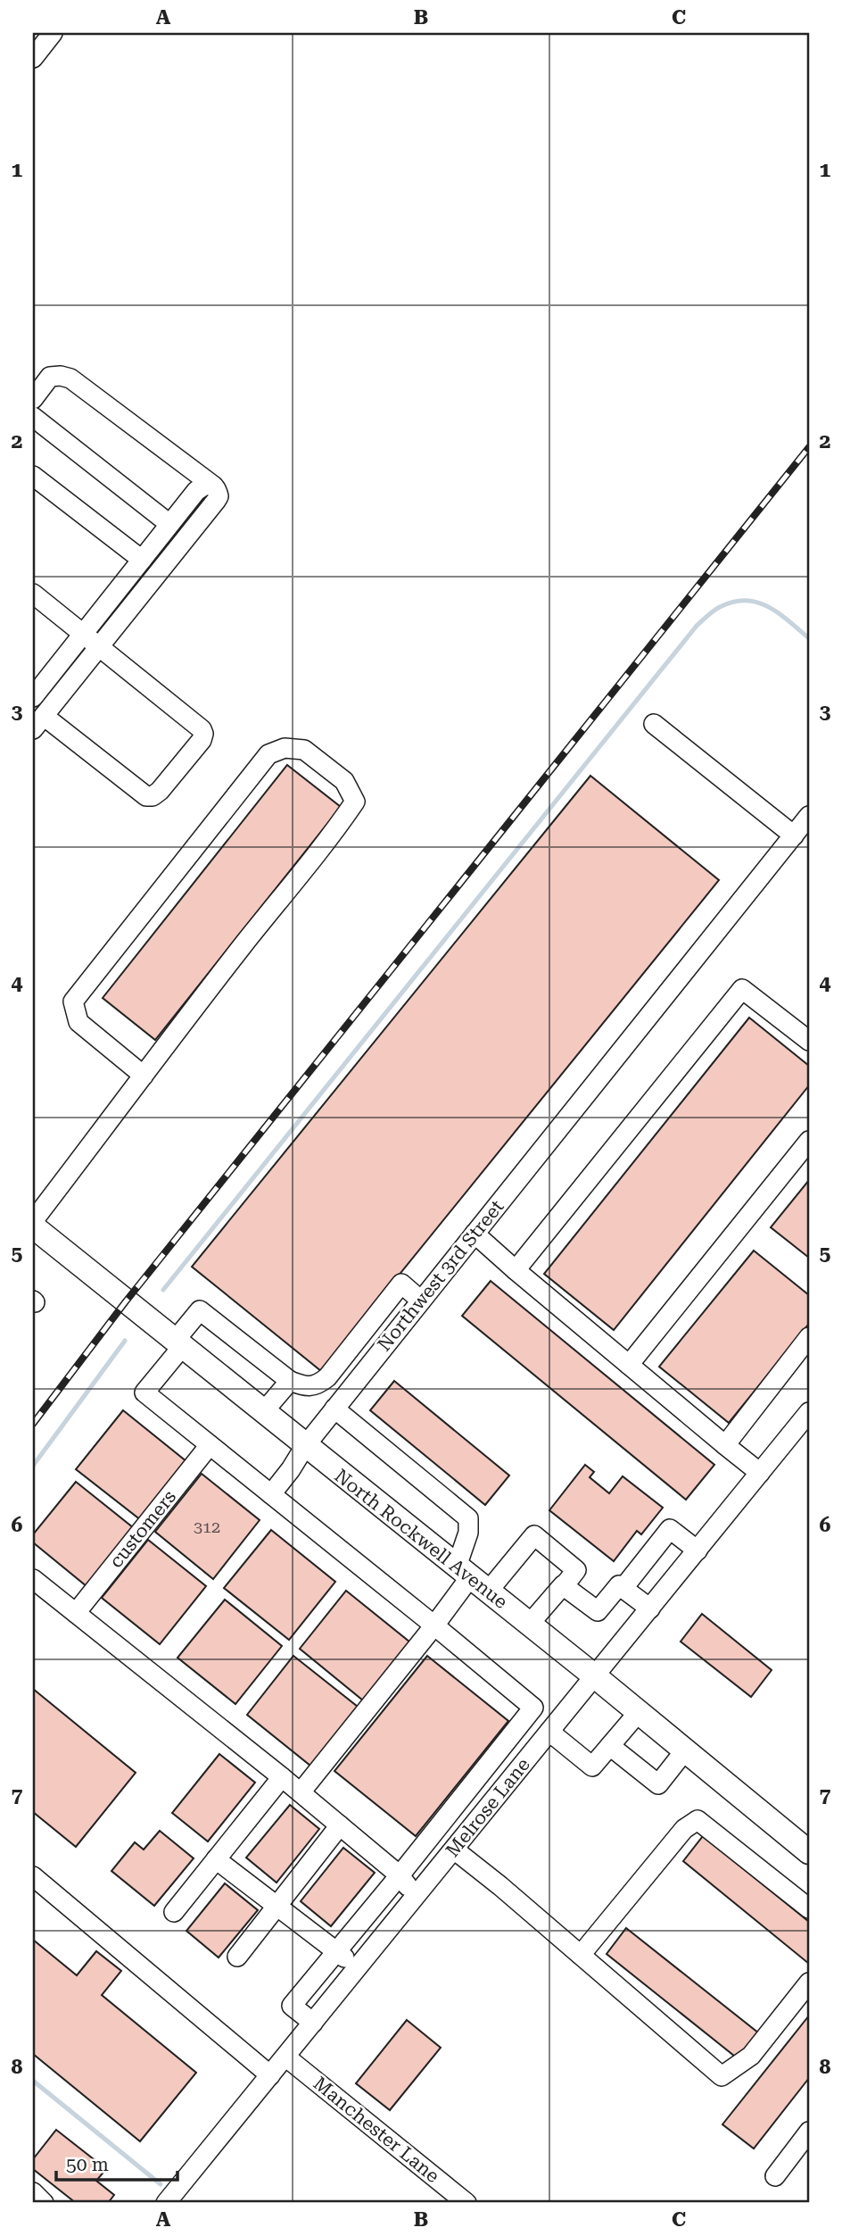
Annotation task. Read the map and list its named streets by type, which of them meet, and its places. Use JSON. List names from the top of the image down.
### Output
{
  "streets": {
    "main road": ["North Rockwell Avenue"],
    "street": [
      "Northwest 3rd Street",
      "customers",
      "Melrose Lane",
      "Manchester Lane"
    ]
  },
  "crossings": [
    ["Northwest 3rd Street", "North Rockwell Avenue"],
    ["North Rockwell Avenue", "Melrose Lane"],
    ["Melrose Lane", "Manchester Lane"]
  ],
  "house_numbers": ["312"],
  "scale_bar": "50 m",
  "grid": {
    "columns": ["A", "B", "C"],
    "rows": [
      "1",
      "2",
      "3",
      "4",
      "5",
      "6",
      "7",
      "8"
    ]
  }
}
